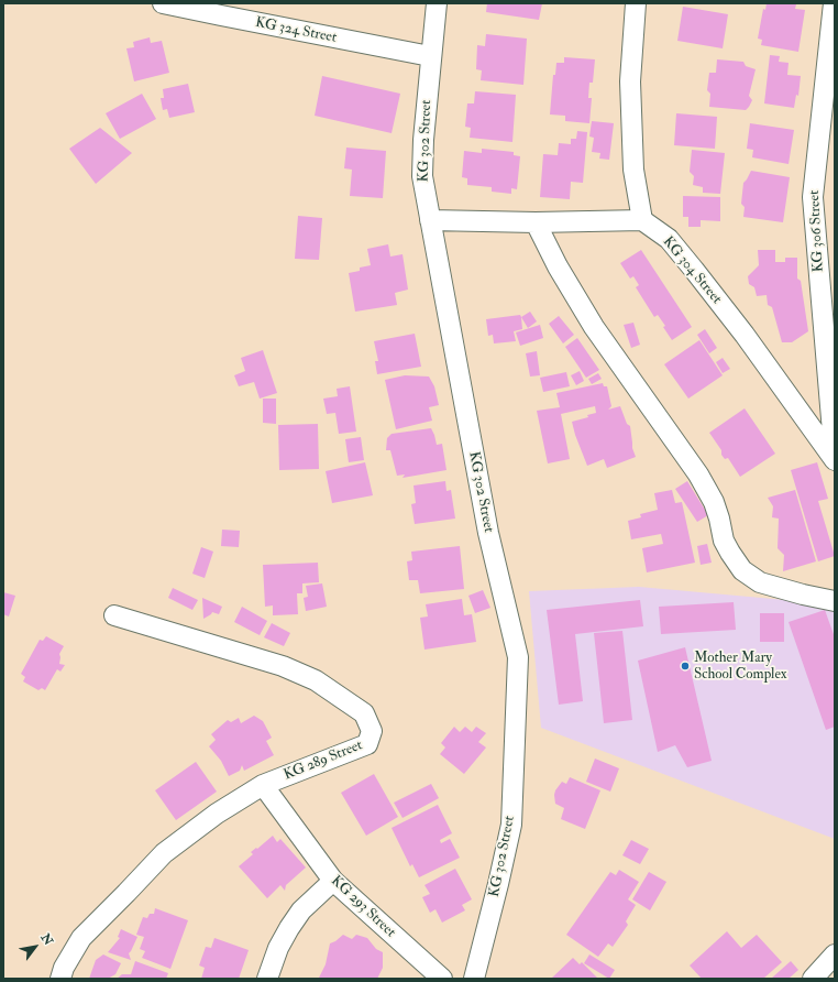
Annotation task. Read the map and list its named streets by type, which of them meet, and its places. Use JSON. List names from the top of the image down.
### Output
{
  "streets": {
    "street": [
      "KG 324 Street",
      "KG 302 Street",
      "KG 306 Street",
      "KG 304 Street",
      "KG 289 Street",
      "KG 293 Street"
    ]
  },
  "crossings": [
    ["KG 324 Street", "KG 302 Street"],
    ["KG 306 Street", "KG 304 Street"],
    ["KG 289 Street", "KG 293 Street"]
  ],
  "places": ["Mother Mary School Complex"],
  "north": "top right"
}
